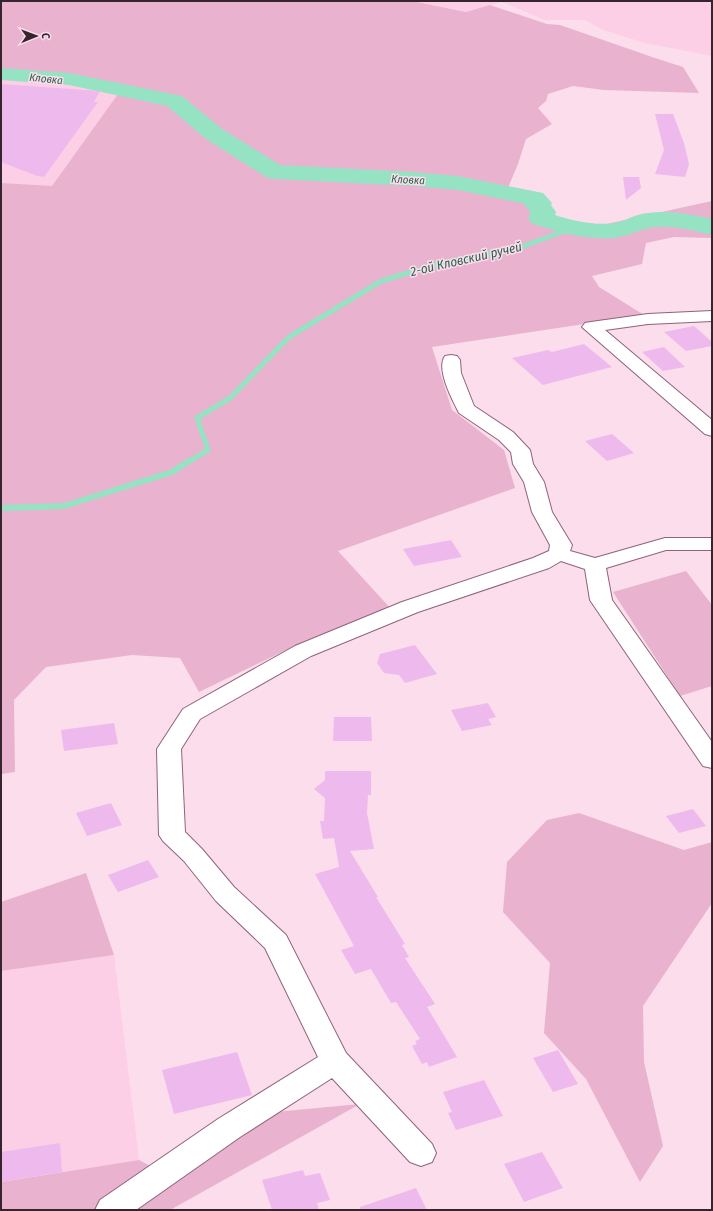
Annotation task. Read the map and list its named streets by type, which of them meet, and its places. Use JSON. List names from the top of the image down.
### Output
{
  "water": ["Кловка", "2-ой Кловский ручей"],
  "north": "right"
}
